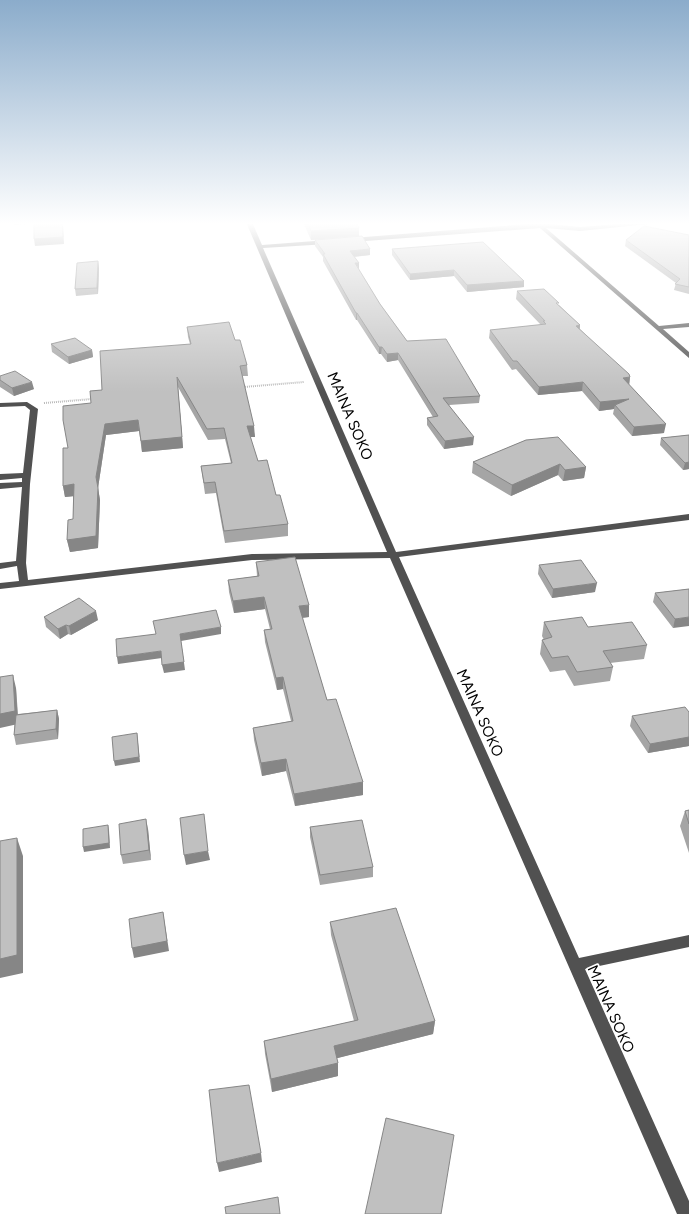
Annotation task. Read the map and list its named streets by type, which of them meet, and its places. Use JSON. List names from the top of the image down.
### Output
{
  "streets": {
    "street": ["MAINA SOKO"]
  }
}
